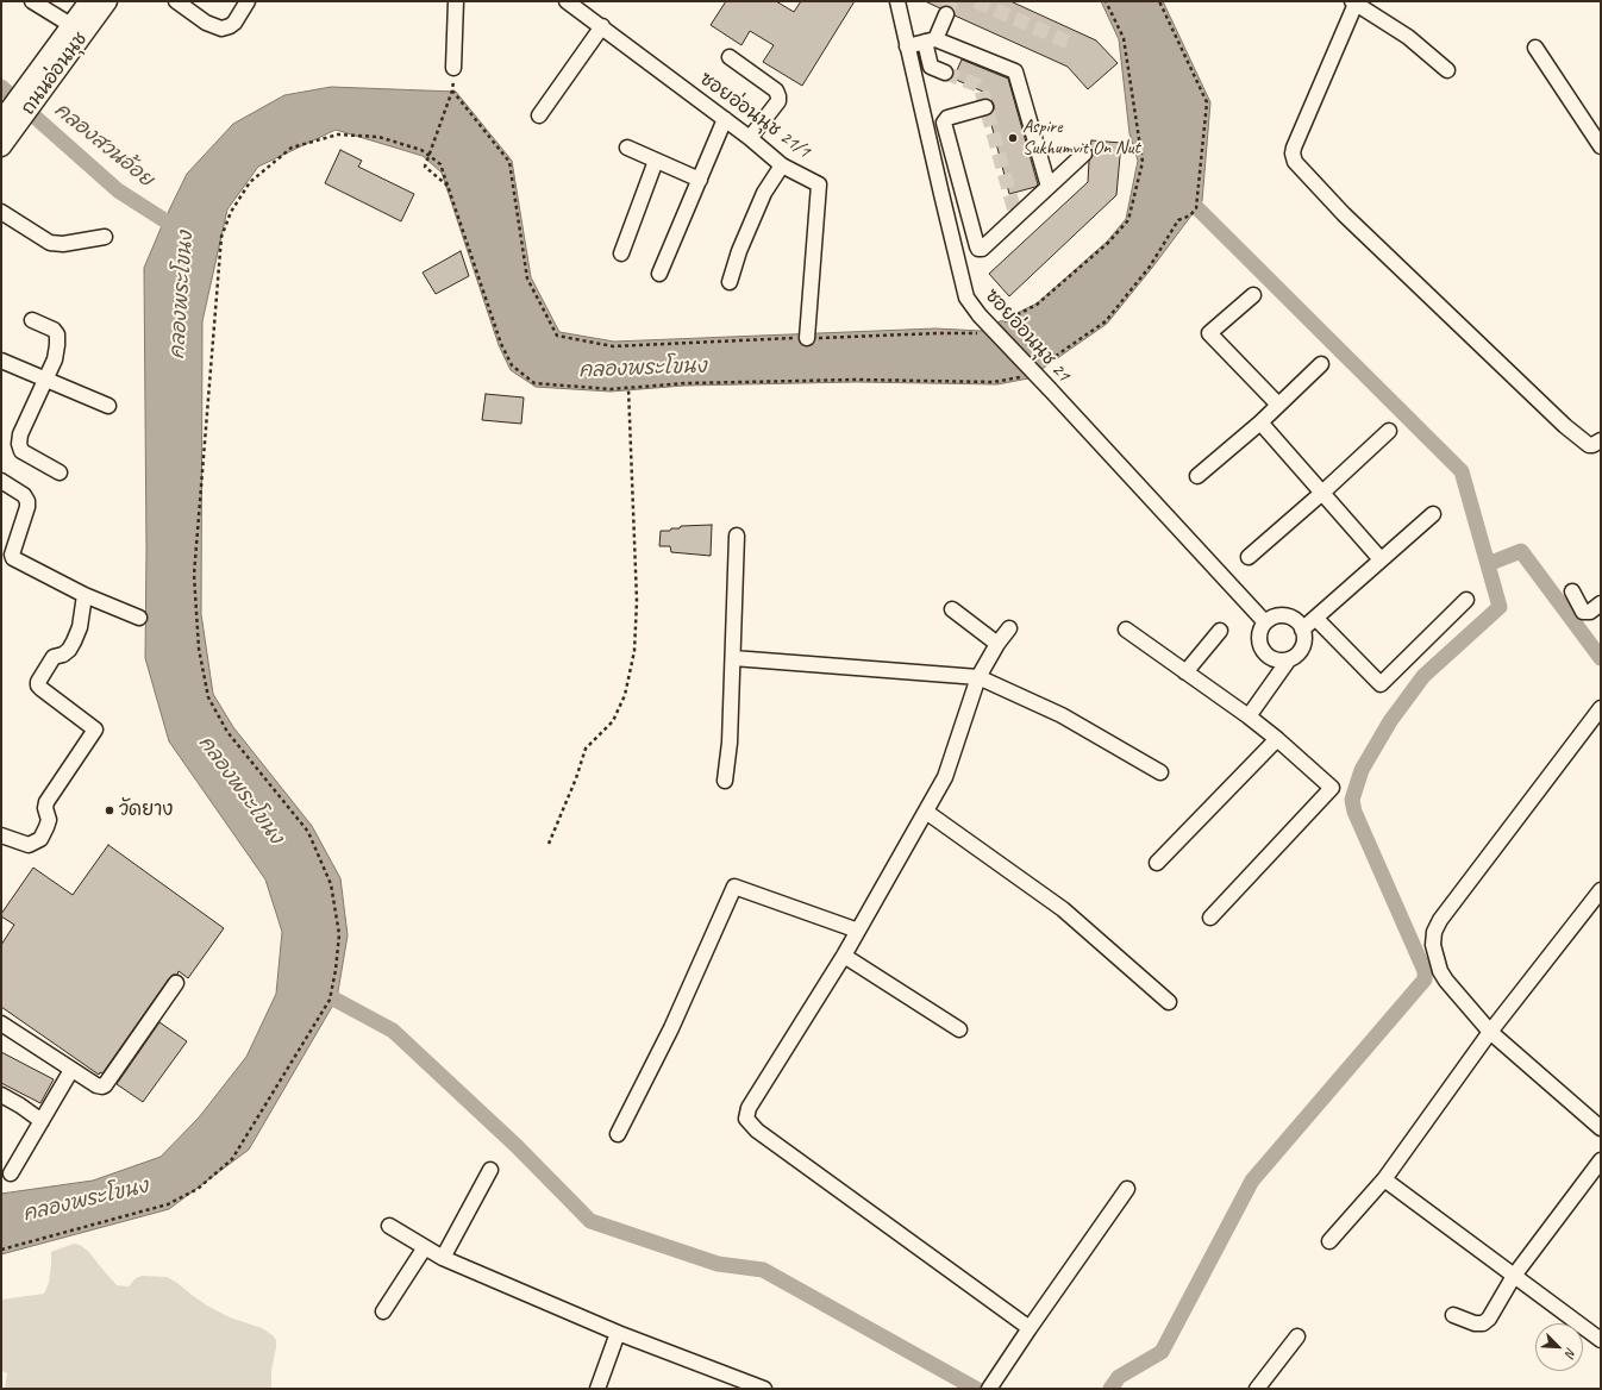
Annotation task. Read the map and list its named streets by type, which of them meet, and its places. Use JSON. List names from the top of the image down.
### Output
{
  "streets": {
    "main road": ["ถนนอ่อนนุช"],
    "street": ["ซอยอ่อนนุช 21/1", "ซอยอ่อนนุช 21"]
  },
  "water": ["คลองสวนอ้อย", "คลองพระโขนง"],
  "places": ["Aspire Sukhumvit On Nut", "วัดยาง"],
  "north": "bottom right"
}
